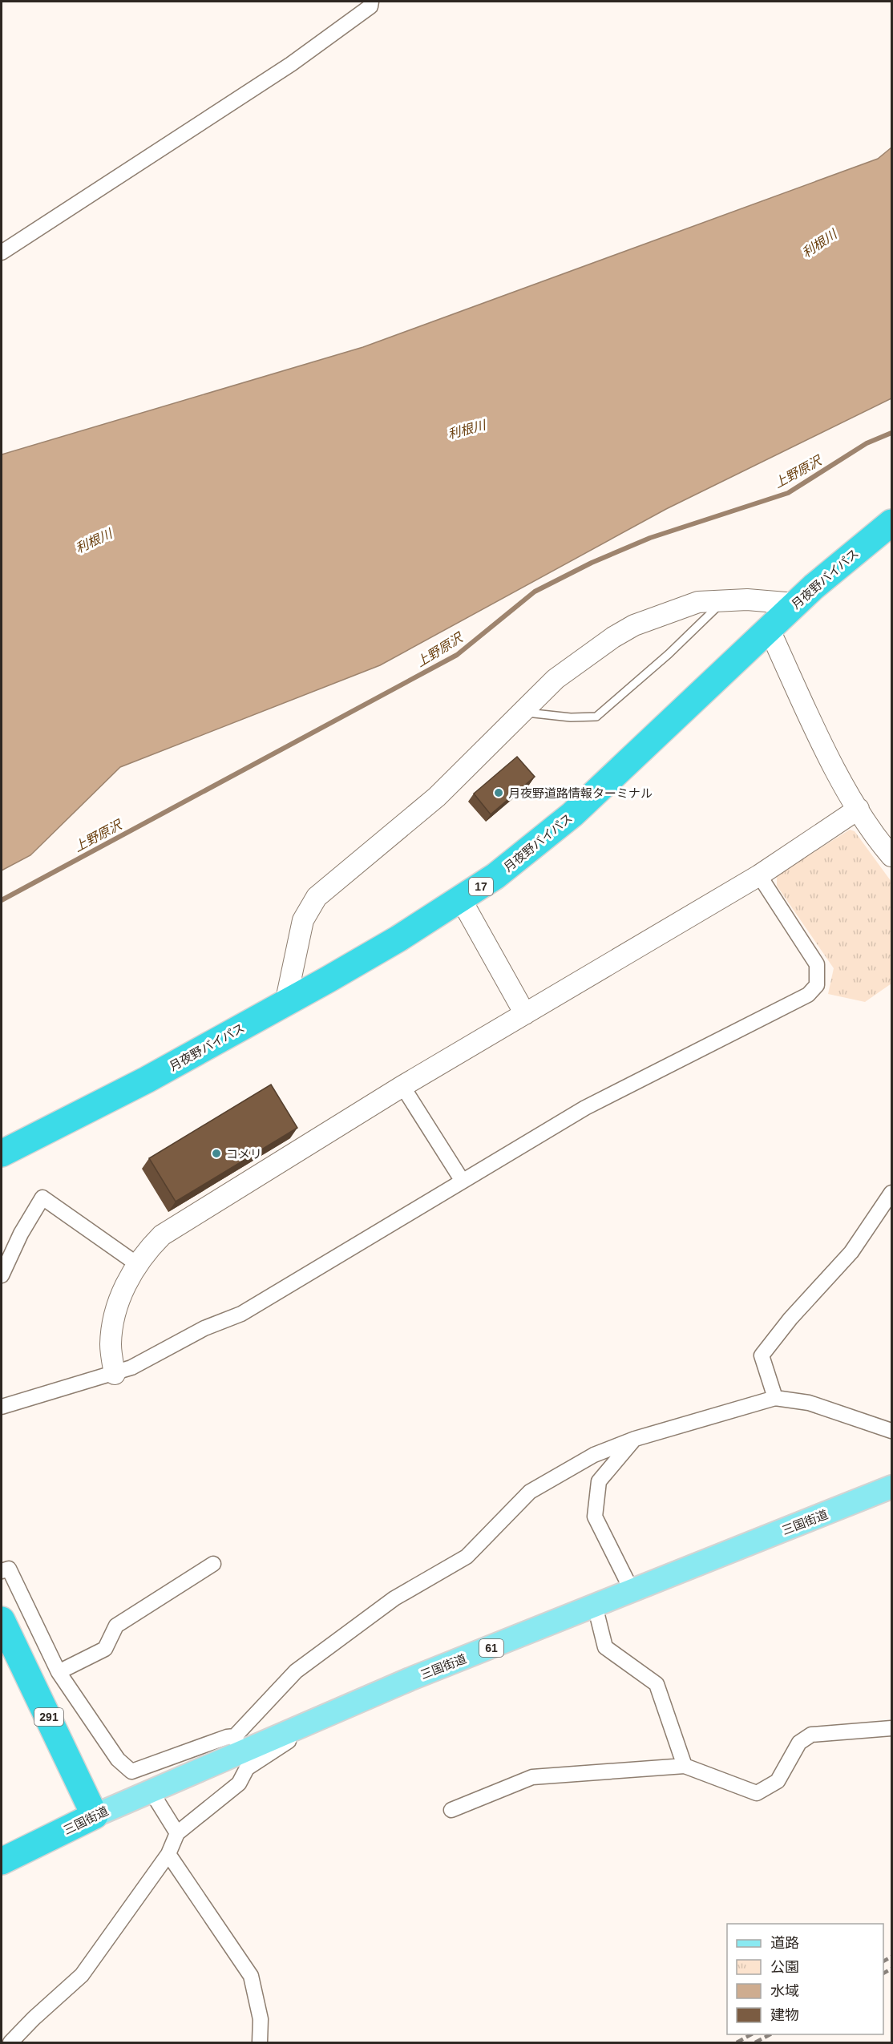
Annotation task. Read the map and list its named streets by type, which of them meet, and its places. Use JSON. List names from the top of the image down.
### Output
{
  "streets": {
    "highway": [
      "月夜野バイパス",
      "17",
      "三国街道",
      "291"
    ],
    "main road": ["61"]
  },
  "crossings": [
    ["三国街道", "291"]
  ],
  "water": ["利根川", "上野原沢"],
  "places": ["月夜野道路情報ターミナル", "コメリ"],
  "legend": [
    "道路",
    "公園",
    "水域",
    "建物"
  ]
}
